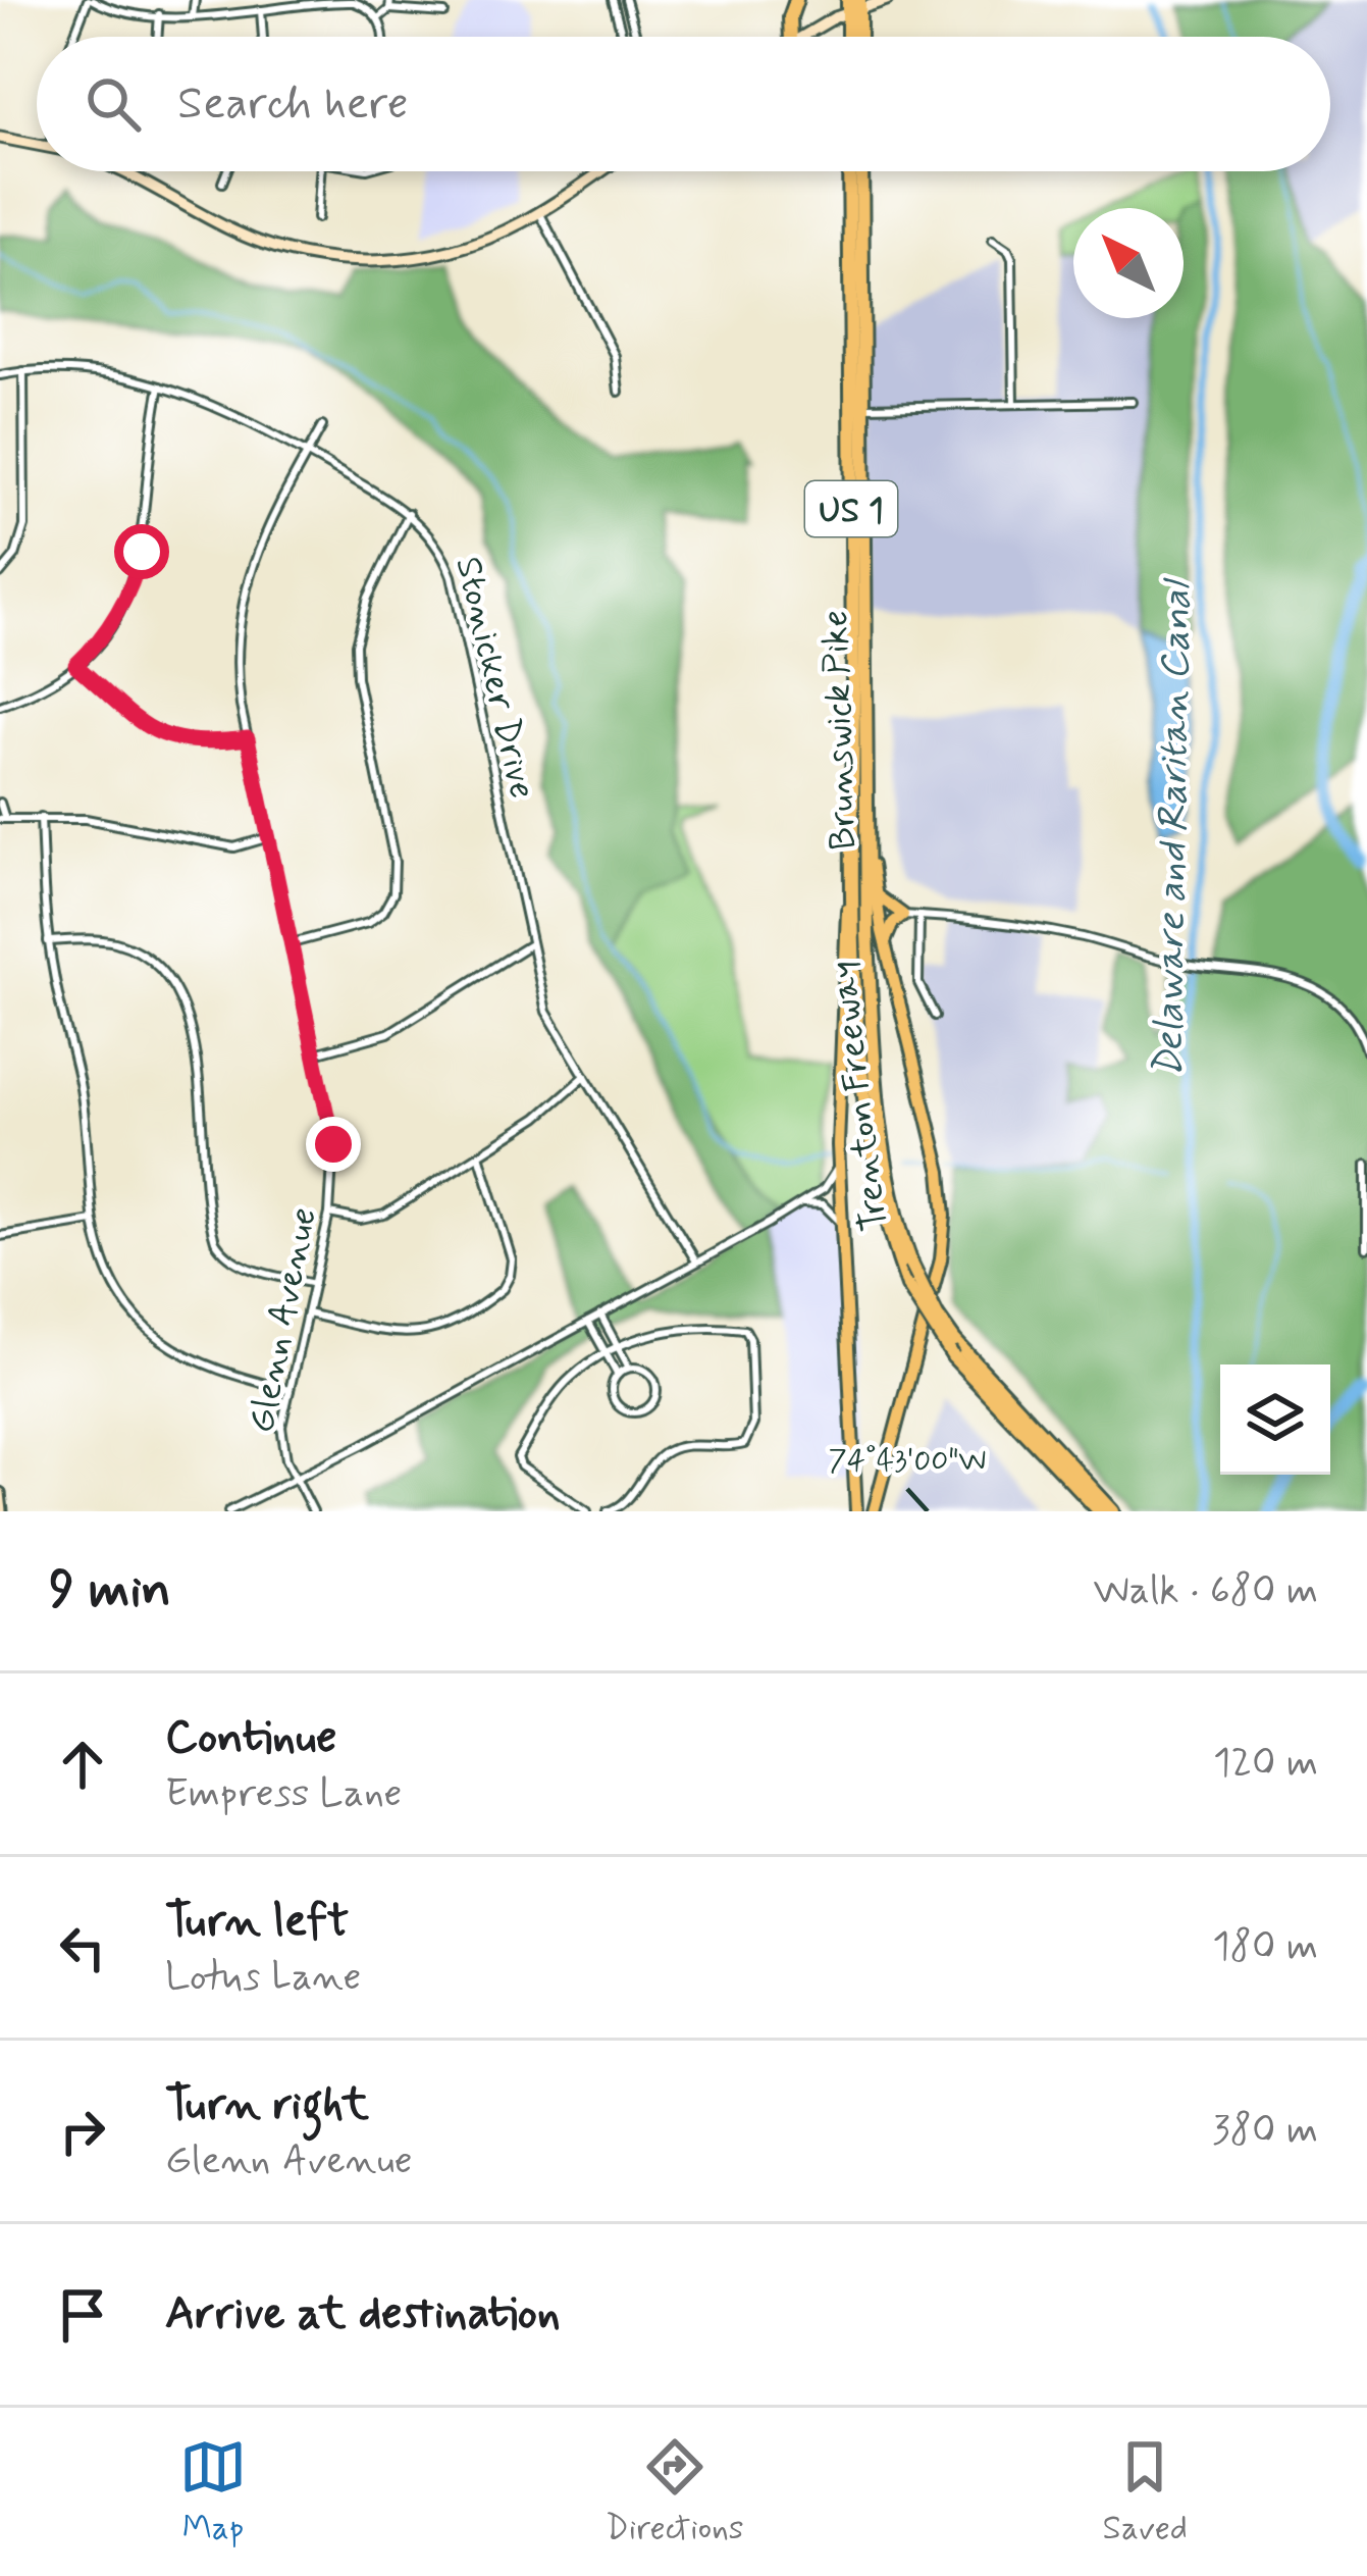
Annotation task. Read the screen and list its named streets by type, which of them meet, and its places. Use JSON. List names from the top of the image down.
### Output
{
  "streets": {
    "highway": ["US 1", "Brunswick Pike", "Trenton Freeway"],
    "street": ["Stonicker Drive", "Glenn Avenue"]
  },
  "crossings": [
    ["Stonicker Drive", "Glenn Avenue"],
    ["Brunswick Pike", "Trenton Freeway"]
  ],
  "water": ["Delaware and Raritan Canal"],
  "north": "top left",
  "page": {
    "search": "Search here",
    "heading": ["9 min", "Walk · 680 m"],
    "list": [
      ["Continue", "Empress Lane", "120 m"],
      ["Turn left", "Lotus Lane", "180 m"],
      ["Turn right", "Glenn Avenue", "380 m"],
      "Arrive at destination"
    ],
    "nav": ["Map", "Directions", "Saved"]
  },
  "coordinates": ["74°43'00\"W"]
}
